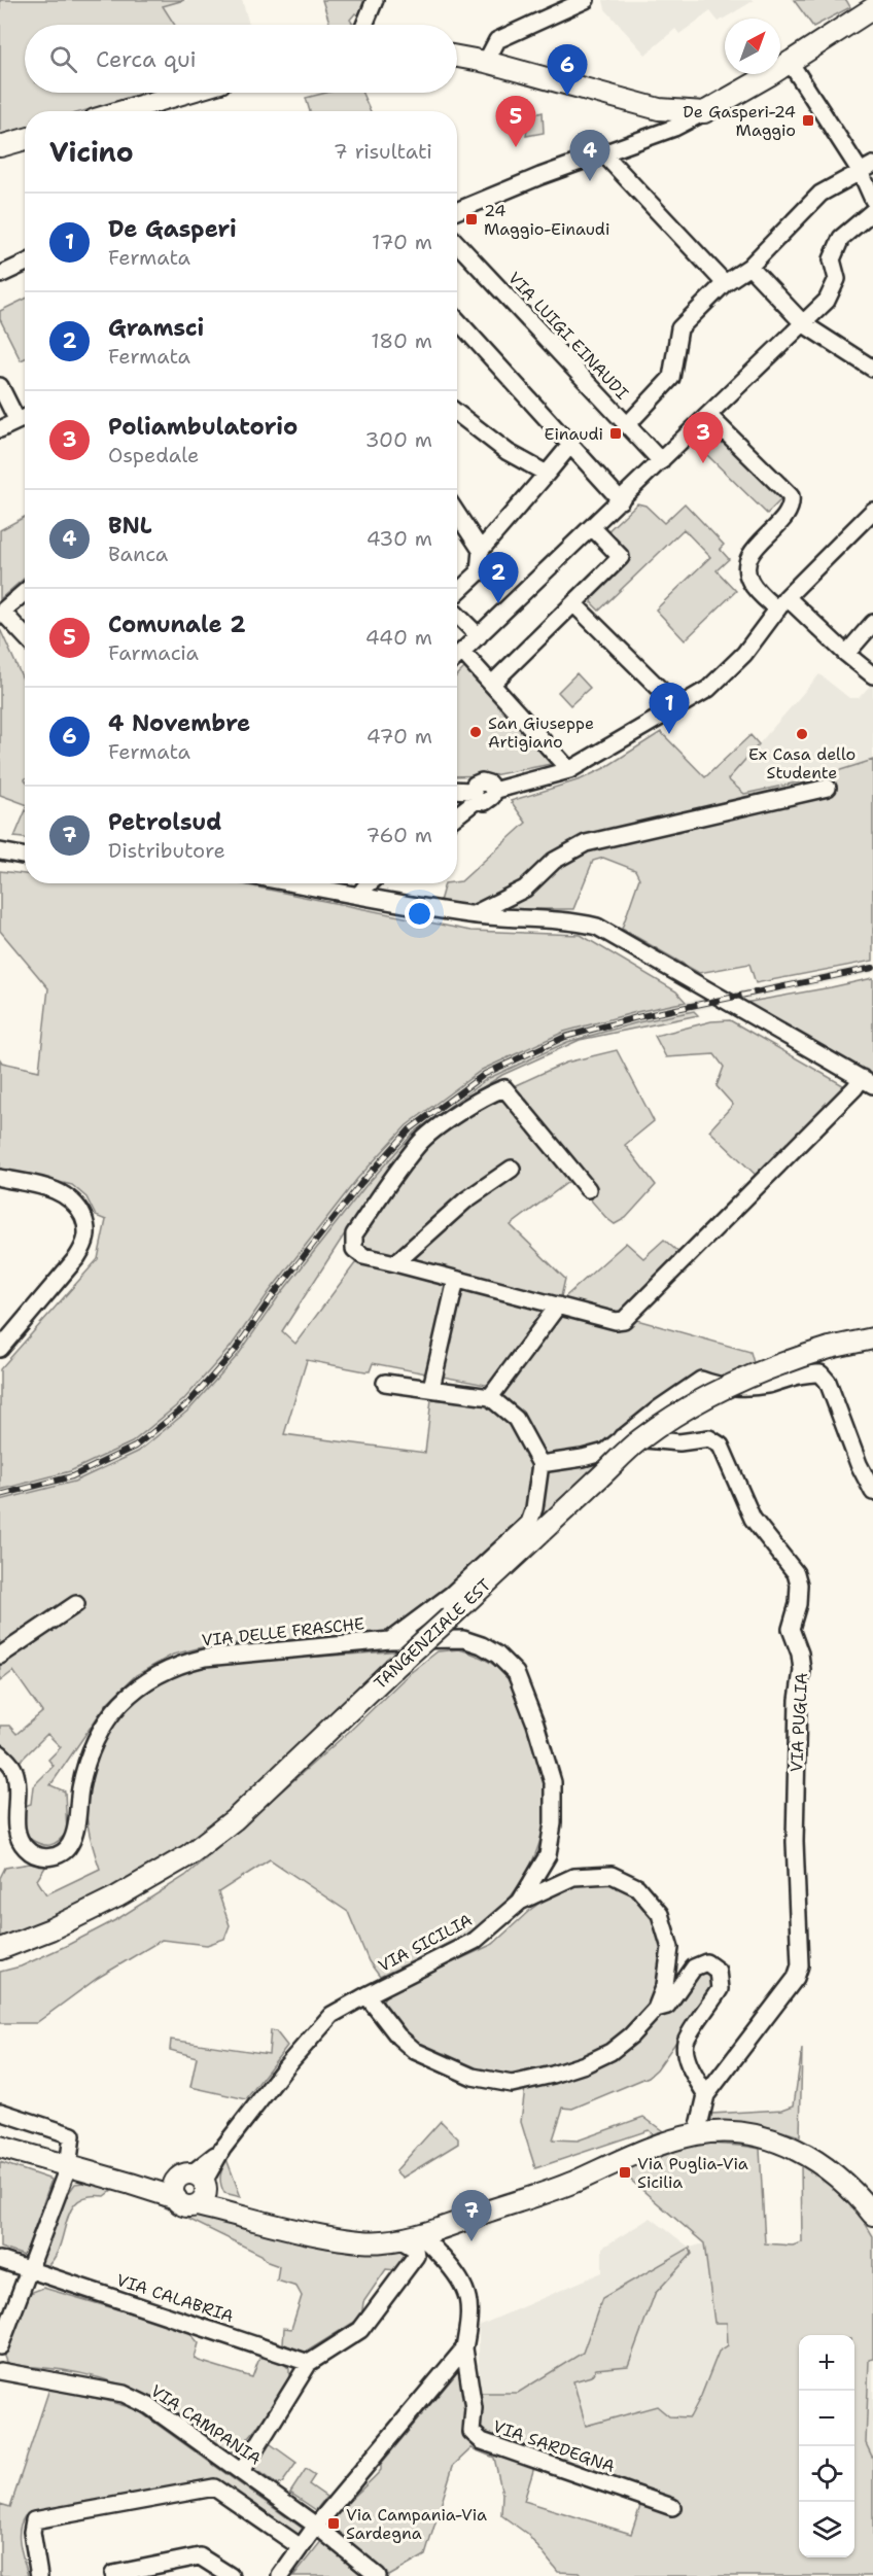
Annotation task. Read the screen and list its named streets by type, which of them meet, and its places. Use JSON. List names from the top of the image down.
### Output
{
  "streets": {
    "main road": ["TANGENZIALE EST"],
    "street": [
      "VIA LUIGI EINAUDI",
      "VIA DELLE FRASCHE",
      "VIA PUGLIA",
      "VIA SICILIA",
      "VIA CALABRIA",
      "VIA CAMPANIA",
      "VIA SARDEGNA"
    ]
  },
  "crossings": [
    ["VIA DELLE FRASCHE", "VIA SICILIA"],
    ["VIA CAMPANIA", "VIA SARDEGNA"]
  ],
  "places": {
    "transit": [
      "De Gasperi-24 Maggio",
      "24 Maggio-Einaudi",
      "Einaudi",
      "Via Puglia-Via Sicilia",
      "Via Campania-Via Sardegna"
    ],
    "other": ["San Giuseppe Artigiano", "Ex Casa dello Studente"]
  },
  "north": "top right",
  "page": {
    "search": "Cerca qui",
    "pins": [
      "6",
      "5",
      "4",
      "3",
      "2",
      "1",
      "7"
    ],
    "heading": ["Vicino", "7 risultati"],
    "list": [
      {
        "mark": "1",
        "name": "De Gasperi",
        "note": "Fermata",
        "value": "170 m"
      },
      {
        "mark": "2",
        "name": "Gramsci",
        "note": "Fermata",
        "value": "180 m"
      },
      {
        "mark": "3",
        "name": "Poliambulatorio",
        "note": "Ospedale",
        "value": "300 m"
      },
      {
        "mark": "4",
        "name": "BNL",
        "note": "Banca",
        "value": "430 m"
      },
      {
        "mark": "5",
        "name": "Comunale 2",
        "note": "Farmacia",
        "value": "440 m"
      },
      {
        "mark": "6",
        "name": "4 Novembre",
        "note": "Fermata",
        "value": "470 m"
      },
      {
        "mark": "7",
        "name": "Petrolsud",
        "note": "Distributore",
        "value": "760 m"
      }
    ],
    "map_buttons": ["+", "−"]
  }
}
